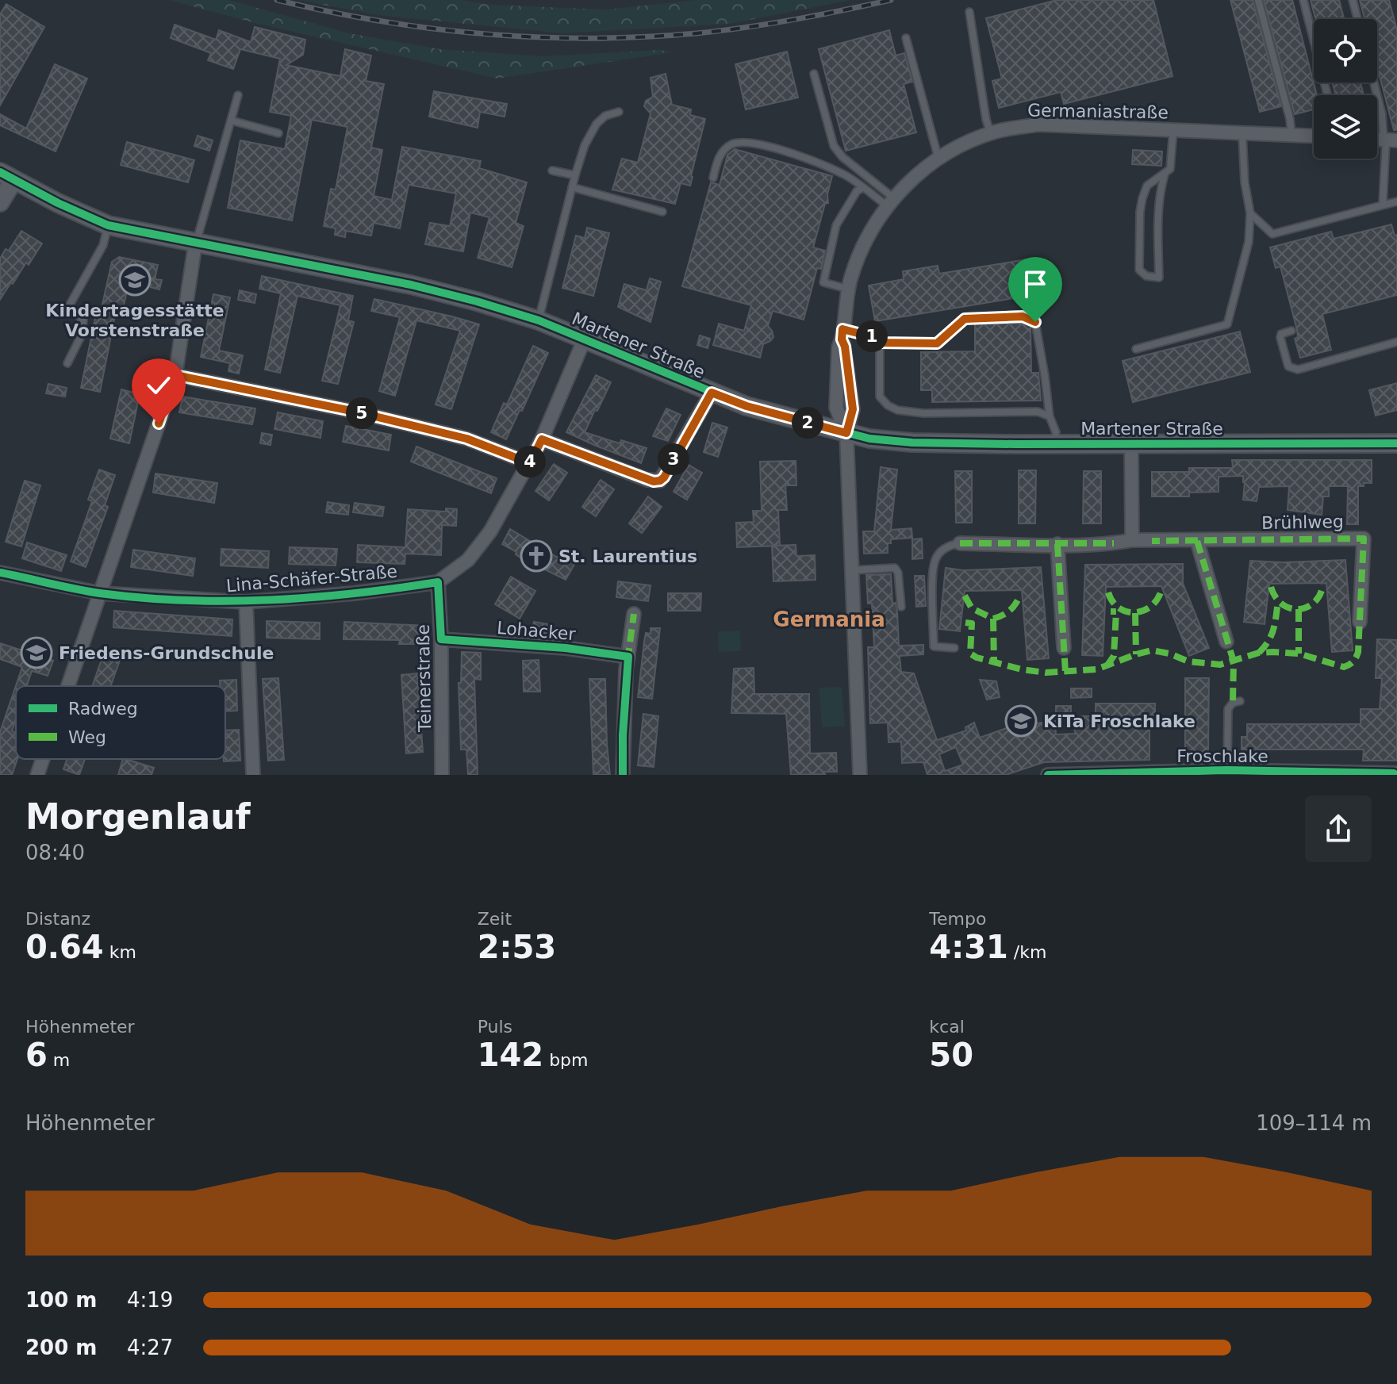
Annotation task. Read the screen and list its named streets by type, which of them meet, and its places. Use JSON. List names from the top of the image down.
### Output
{
  "streets": {
    "street": [
      "Germaniastraße",
      "Martener Straße",
      "Brühlweg",
      "Lina-Schäfer-Straße",
      "Lohacker",
      "Teinerstraße",
      "Froschlake"
    ]
  },
  "crossings": [
    ["Germaniastraße", "Martener Straße"],
    ["Martener Straße", "Lina-Schäfer-Straße"],
    ["Lina-Schäfer-Straße", "Teinerstraße"],
    ["Lohacker", "Teinerstraße"]
  ],
  "districts": ["Germania"],
  "places": {
    "school or university": ["Kindertagesstätte Vorstenstraße", "Friedens-Grundschule", "KiTa Froschlake"],
    "church": ["St. Laurentius"]
  },
  "legend": ["Radweg", "Weg"],
  "page": {
    "pins": [
      "1",
      "5",
      "2",
      "3",
      "4"
    ],
    "heading": ["Morgenlauf", "08:40"],
    "stats": [
      ["Distanz", "0.64 km"],
      ["Zeit", "2:53"],
      ["Tempo", "4:31 /km"],
      ["Höhenmeter", "6 m"],
      ["Puls", "142 bpm"],
      ["kcal", "50"]
    ],
    "chart": ["Höhenmeter", "109–114 m"],
    "list": [
      {
        "name": "100 m",
        "note": "4:19"
      },
      {
        "name": "200 m",
        "note": "4:27"
      }
    ]
  }
}
